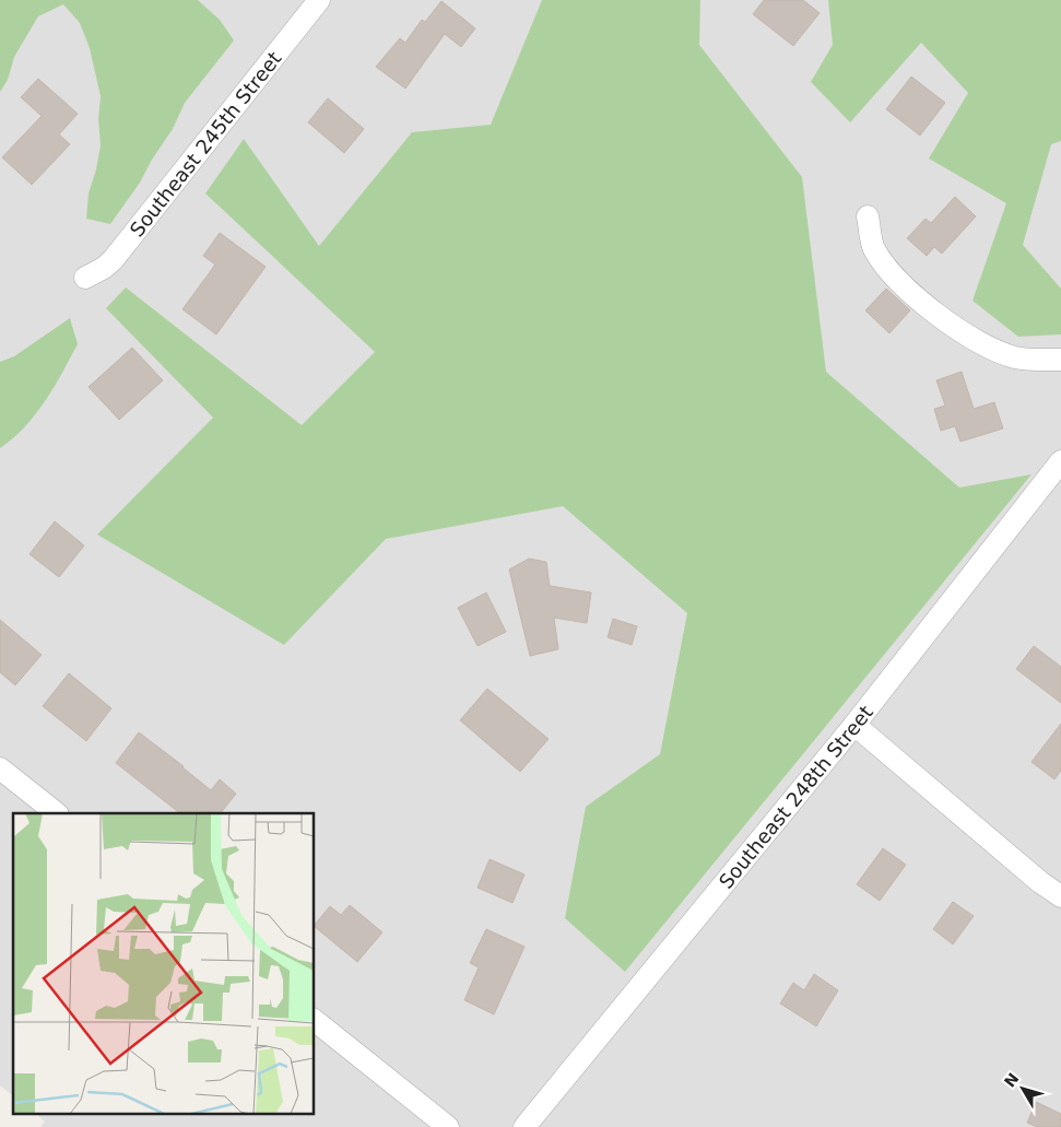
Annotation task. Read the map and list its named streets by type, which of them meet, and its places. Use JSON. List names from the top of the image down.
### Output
{
  "streets": {
    "street": ["Southeast 245th Street", "Southeast 248th Street"]
  },
  "north": "top left"
}
